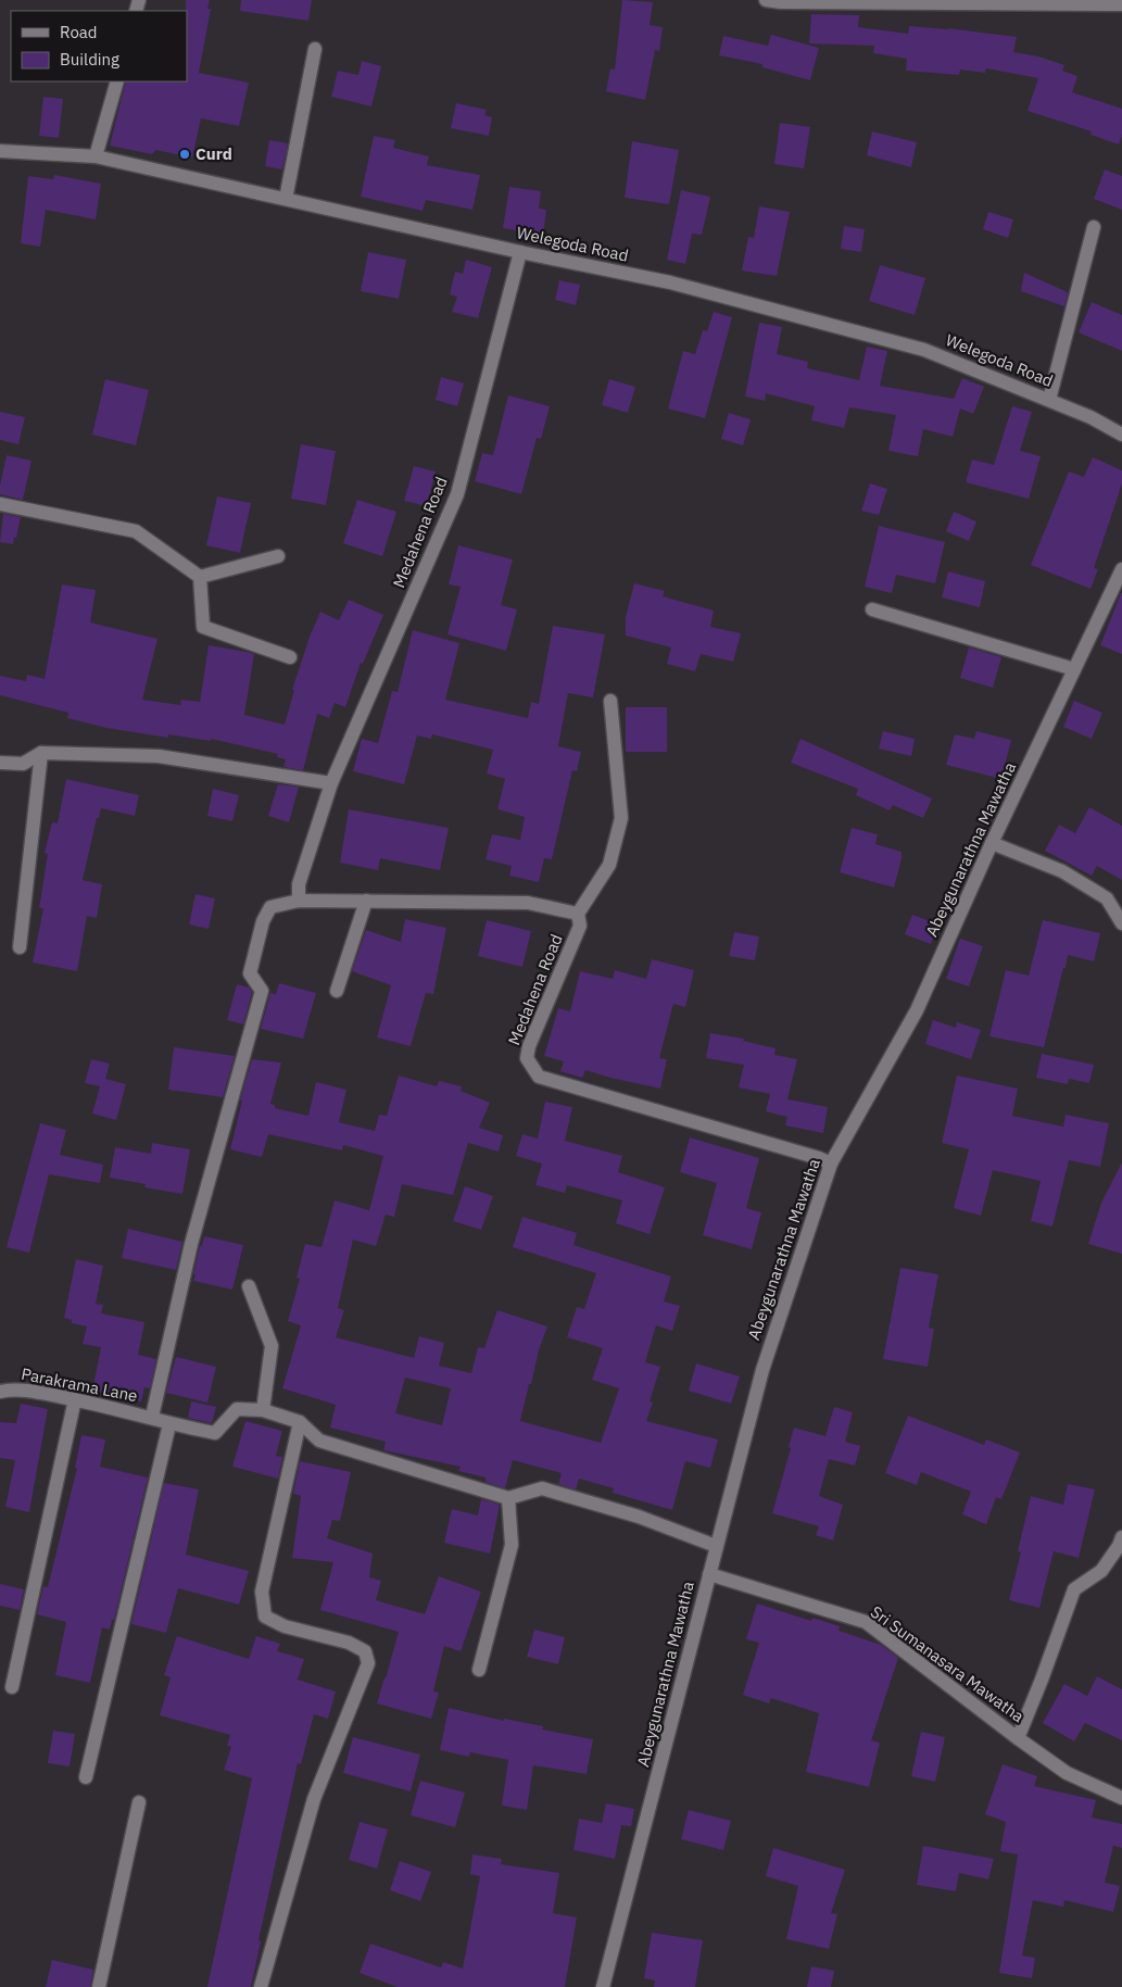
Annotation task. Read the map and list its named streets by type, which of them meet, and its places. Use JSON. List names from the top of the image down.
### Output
{
  "streets": {
    "street": [
      "Welegoda Road",
      "Medahena Road",
      "Abeygunarathna Mawatha",
      "Parakrama Lane",
      "Sri Sumanasara Mawatha"
    ]
  },
  "crossings": [
    ["Welegoda Road", "Medahena Road"],
    ["Medahena Road", "Abeygunarathna Mawatha"],
    ["Abeygunarathna Mawatha", "Sri Sumanasara Mawatha"]
  ],
  "places": ["Curd"],
  "legend": ["Road", "Building"]
}
